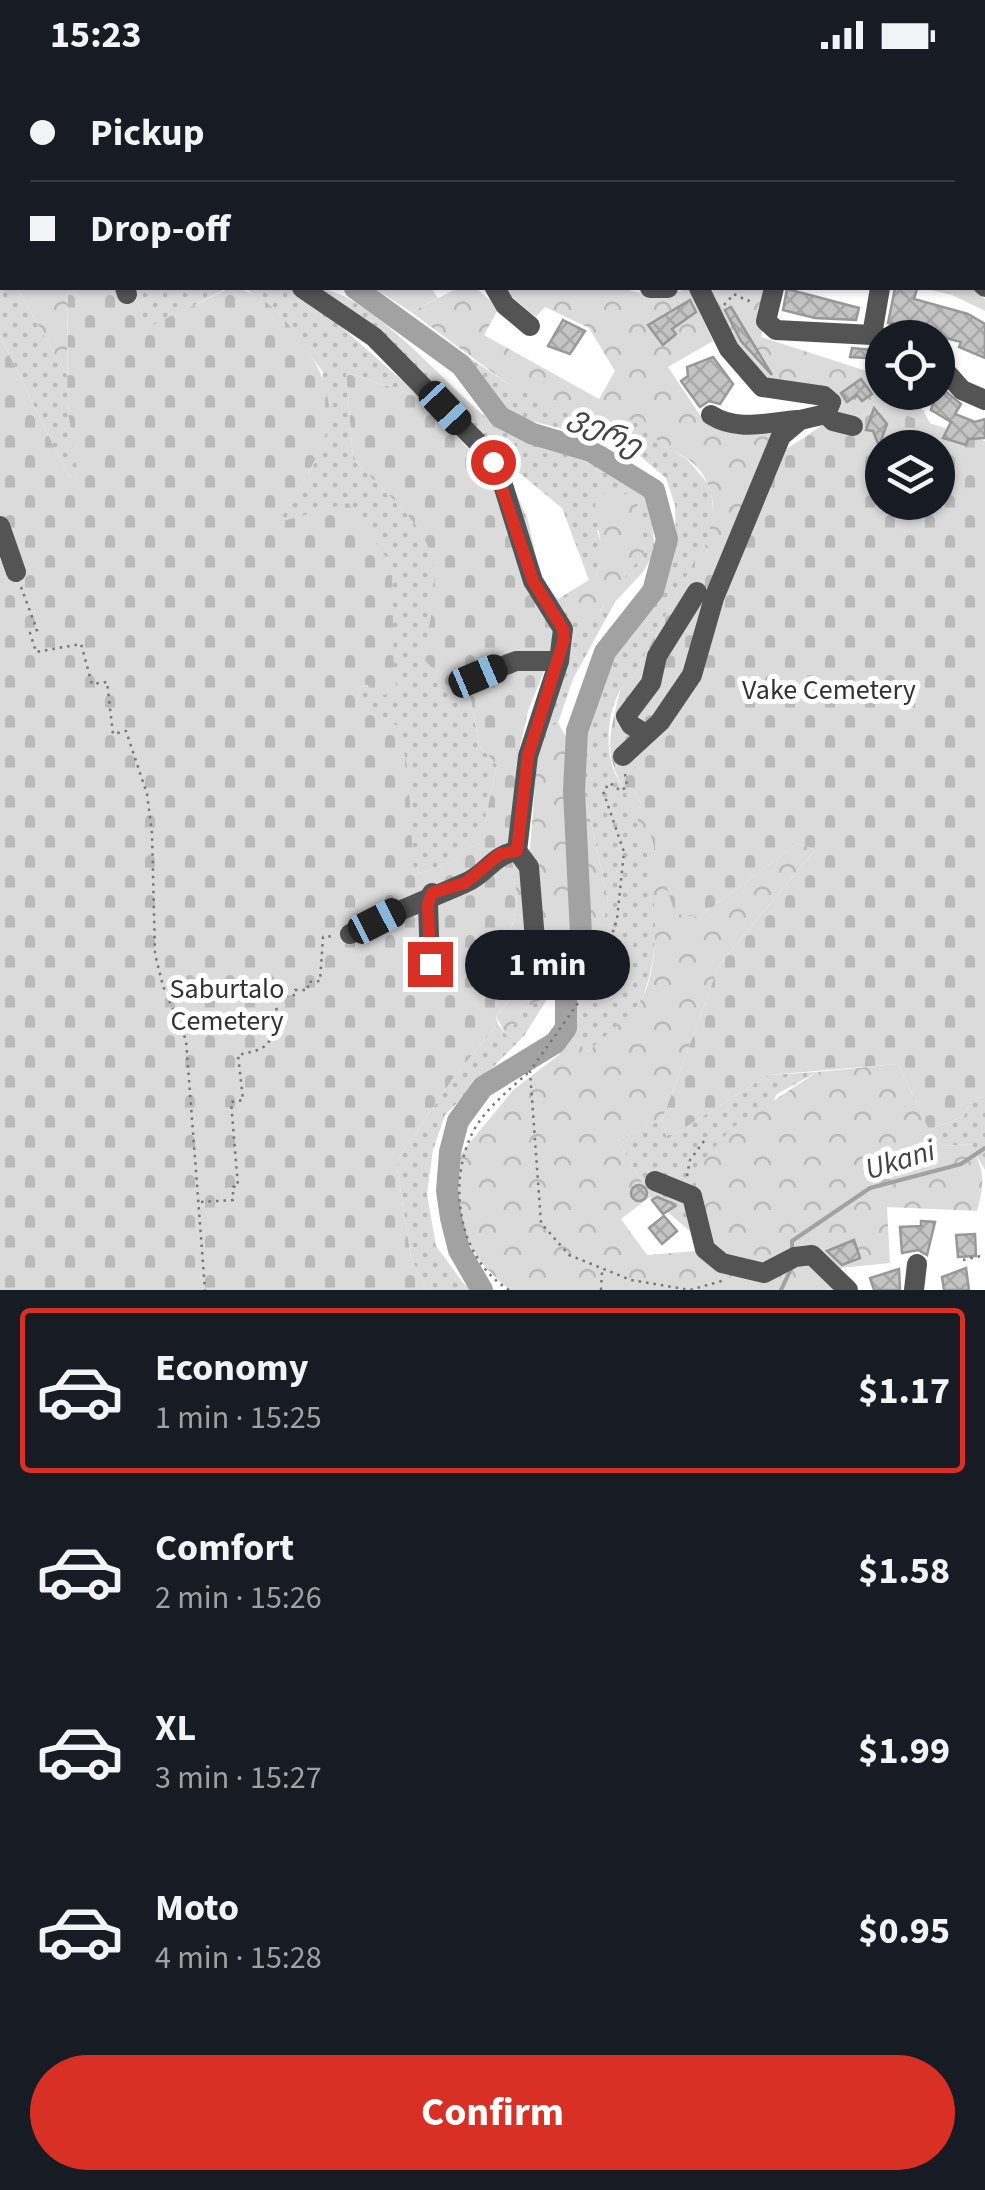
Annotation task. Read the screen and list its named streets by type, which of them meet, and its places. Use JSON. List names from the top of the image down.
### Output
{
  "water": ["ვერე", "Ukani"],
  "parks": ["Vake Cemetery", "Saburtalo Cemetery"],
  "page": {
    "status": "15:23",
    "banner": ["Pickup", "Drop-off"],
    "bubble": "1 min",
    "list": [
      {
        "name": "Economy",
        "note": "1 min · 15:25",
        "value": "$1.17"
      },
      {
        "name": "Comfort",
        "note": "2 min · 15:26",
        "value": "$1.58"
      },
      {
        "name": "XL",
        "note": "3 min · 15:27",
        "value": "$1.99"
      },
      {
        "name": "Moto",
        "note": "4 min · 15:28",
        "value": "$0.95"
      }
    ],
    "buttons": "Confirm"
  }
}
